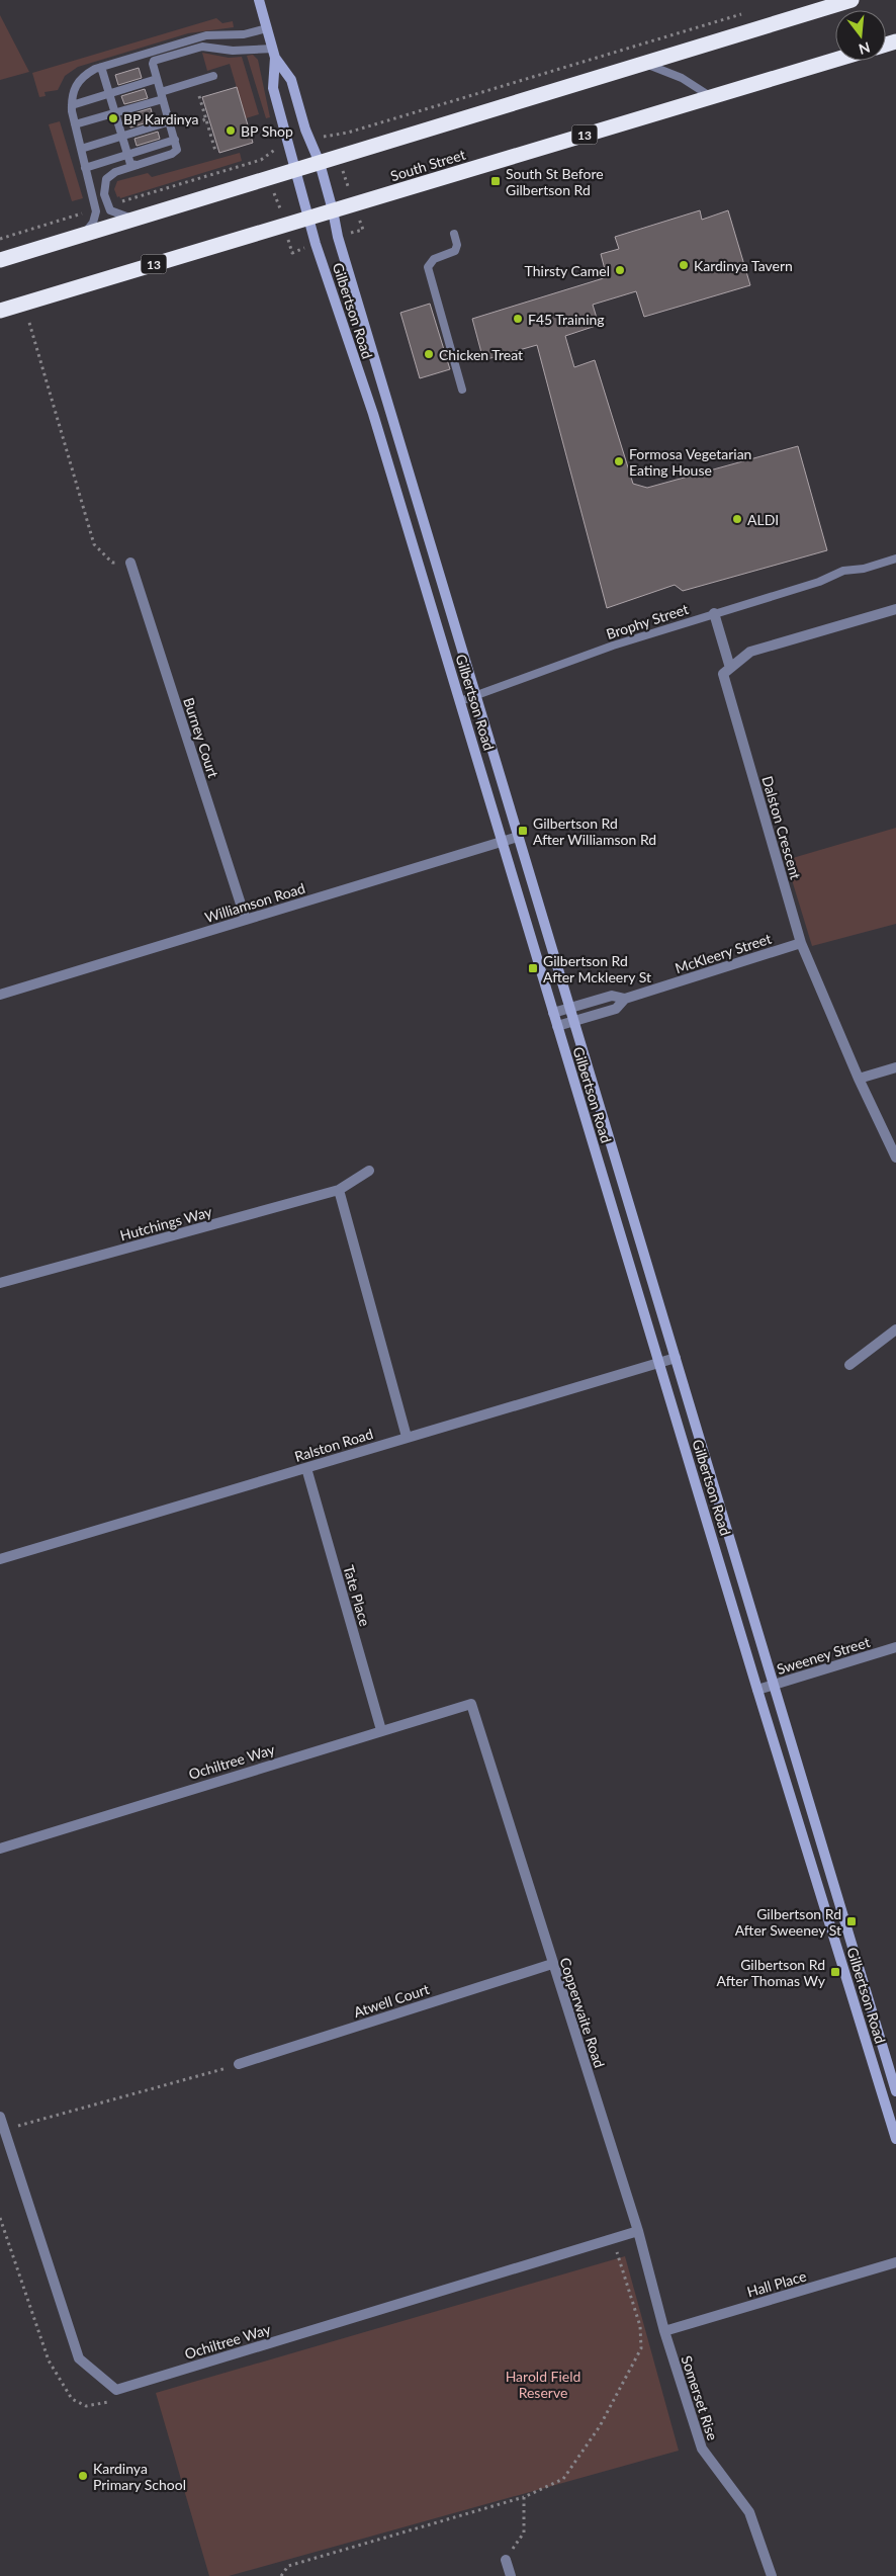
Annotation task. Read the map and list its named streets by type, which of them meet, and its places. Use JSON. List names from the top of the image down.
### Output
{
  "streets": {
    "highway": ["13", "South Street"],
    "street": [
      "Gilbertson Road",
      "Burney Court",
      "Dalston Crescent",
      "Williamson Road",
      "McKleery Street",
      "Hutchings Way",
      "Ralston Road",
      "Tate Place",
      "Sweeney Street",
      "Ochiltree Way",
      "Atwell Court",
      "Copperwaite Road",
      "Hall Place",
      "Somerset Rise"
    ],
    "lane": ["Brophy Street"]
  },
  "crossings": [
    ["South Street", "Gilbertson Road"],
    ["Gilbertson Road", "Brophy Street"],
    ["Gilbertson Road", "Williamson Road"],
    ["Gilbertson Road", "McKleery Street"],
    ["Gilbertson Road", "Ralston Road"],
    ["Gilbertson Road", "Sweeney Street"],
    ["Burney Court", "Williamson Road"],
    ["Dalston Crescent", "McKleery Street"],
    ["Ralston Road", "Tate Place"],
    ["Tate Place", "Ochiltree Way"],
    ["Ochiltree Way", "Copperwaite Road"],
    ["Atwell Court", "Copperwaite Road"],
    ["Copperwaite Road", "Hall Place"],
    ["Copperwaite Road", "Somerset Rise"],
    ["Hall Place", "Somerset Rise"]
  ],
  "parks": ["Harold Field Reserve"],
  "places": {
    "other": [
      "BP Kardinya",
      "BP Shop",
      "Kardinya Tavern",
      "Thirsty Camel",
      "F45 Training",
      "Chicken Treat",
      "Formosa Vegetarian Eating House",
      "ALDI",
      "Kardinya Primary School"
    ],
    "transit": [
      "South St Before Gilbertson Rd",
      "Gilbertson Rd After Williamson Rd",
      "Gilbertson Rd After Mckleery St",
      "Gilbertson Rd After Sweeney St",
      "Gilbertson Rd After Thomas Wy"
    ]
  },
  "north": "bottom"
}
